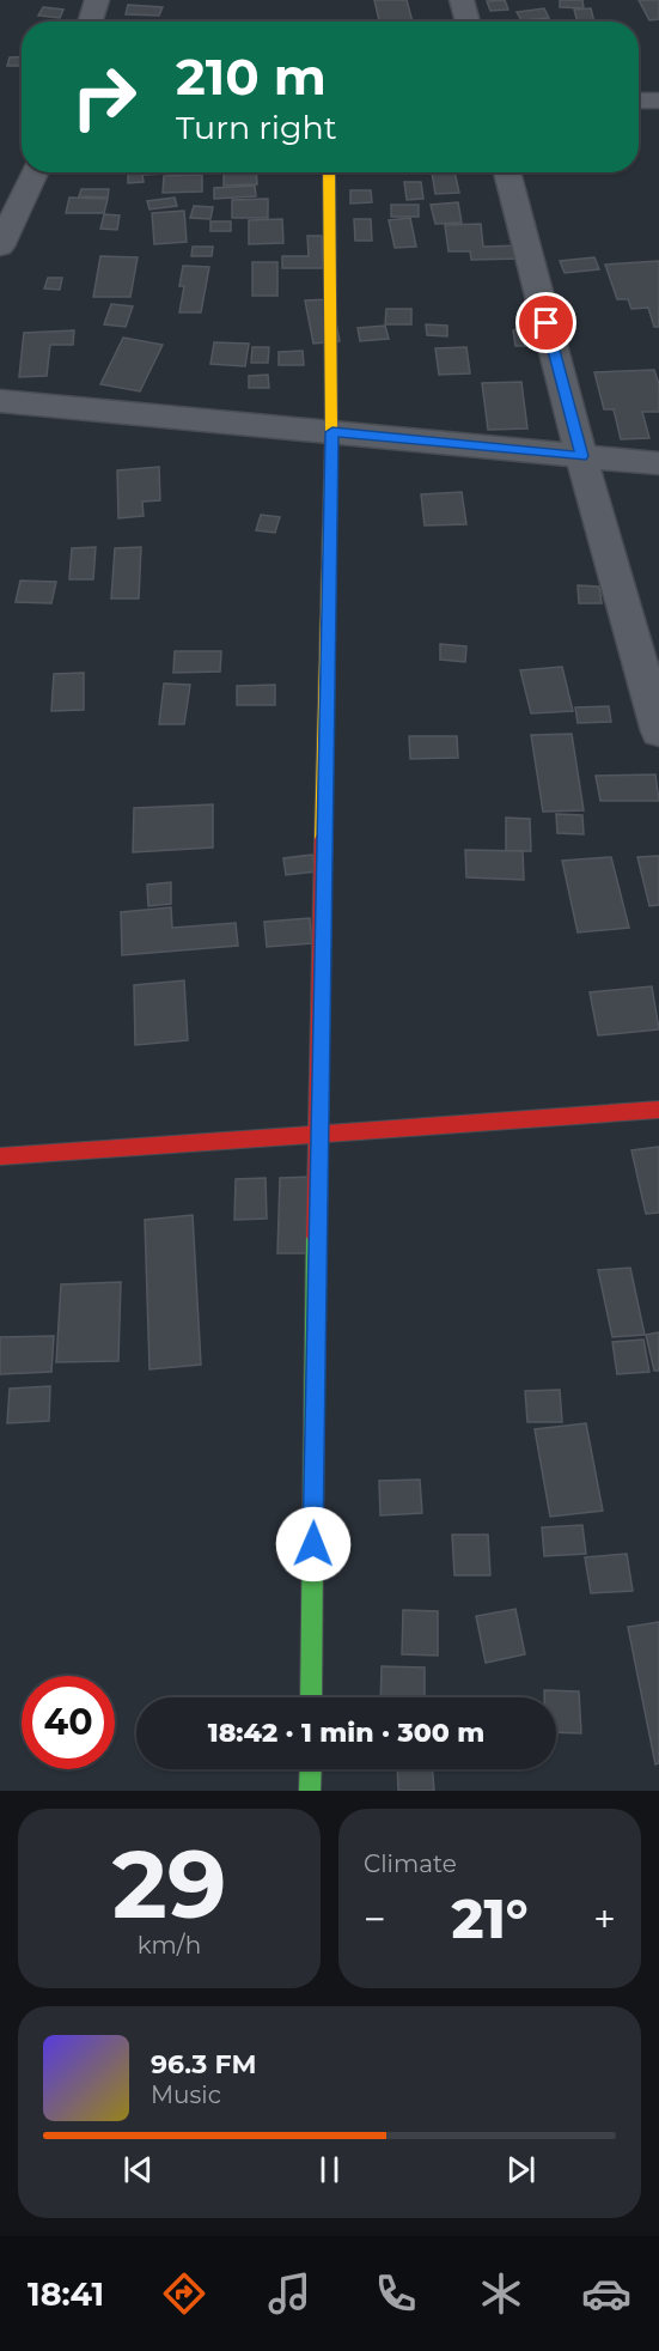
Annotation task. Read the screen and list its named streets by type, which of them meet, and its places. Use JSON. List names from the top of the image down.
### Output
{
  "page": {
    "turn": ["210 m", "Turn right"],
    "limit": "40",
    "trip": "18:42 · 1 min · 300 m",
    "tile": [
      ["29", "km/h"],
      "Climate"
    ],
    "heat": ["−", "21°", "+"],
    "song": ["96.3 FM", "Music"],
    "tabs": "18:41"
  }
}
